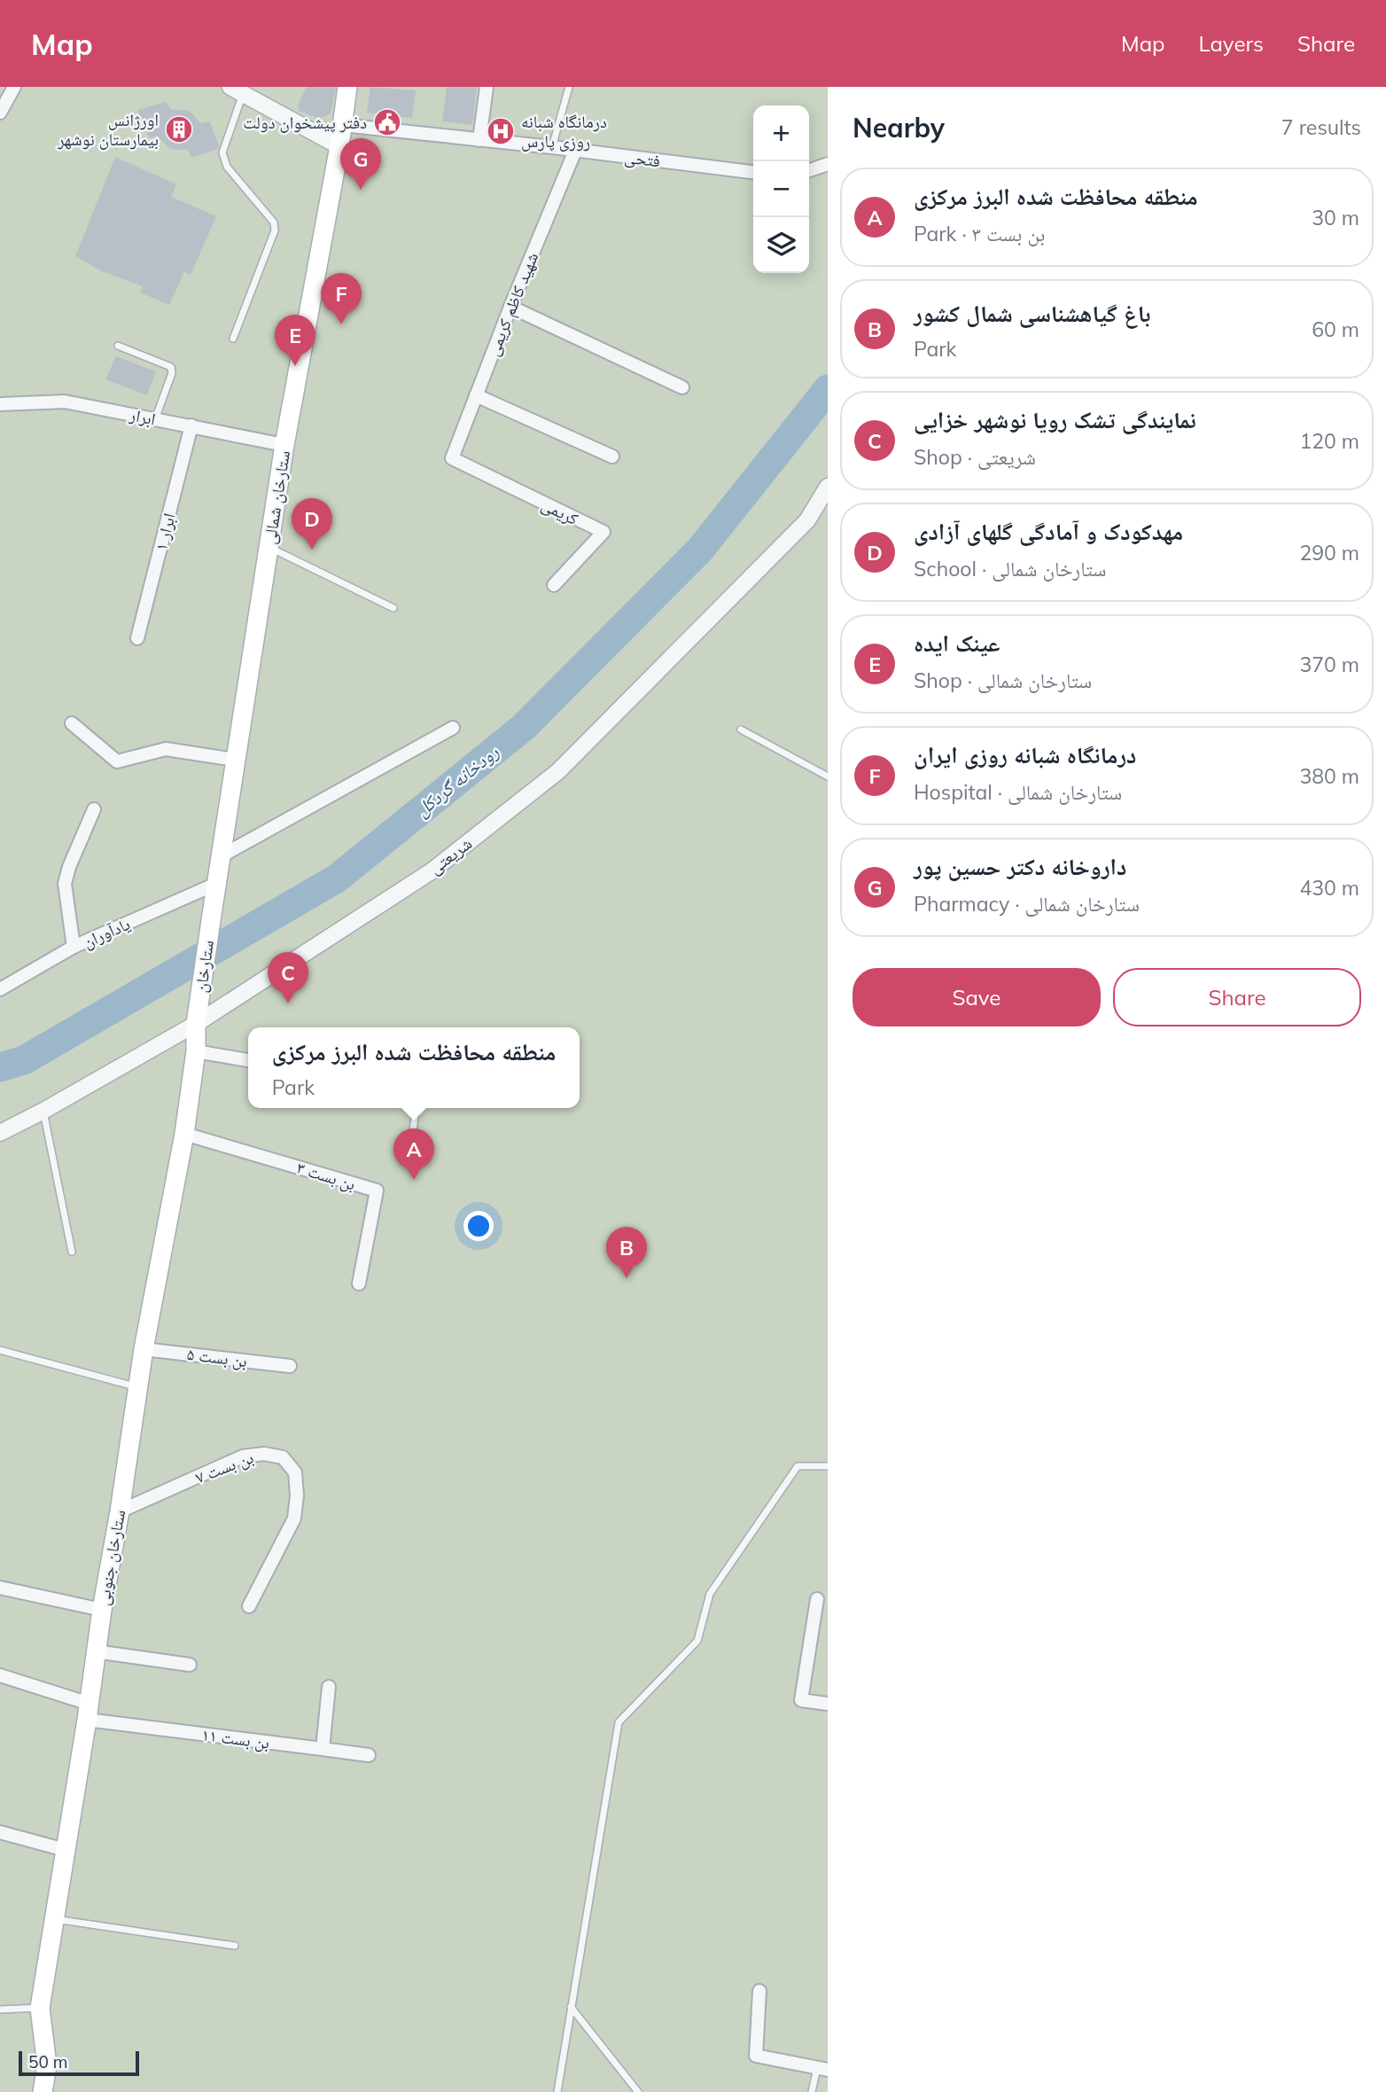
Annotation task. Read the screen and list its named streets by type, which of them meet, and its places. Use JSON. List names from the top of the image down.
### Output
{
  "streets": {
    "main road": ["ستارخان شمالی", "ستارخان", "ستارخان جنوبی"],
    "street": [
      "فتحی",
      "شهید کاظم کریمی",
      "ابرار",
      "کریمی",
      "ابرار ۱",
      "شریعتی",
      "یادآوران",
      "بن بست ۳",
      "بن بست ۵",
      "بن بست ۷",
      "بن بست ۱۱"
    ]
  },
  "crossings": [
    ["فتحی", "شهید کاظم کریمی"],
    ["فتحی", "ستارخان شمالی"],
    ["شهید کاظم کریمی", "کریمی"],
    ["ابرار", "ستارخان شمالی"],
    ["ابرار", "ابرار ۱"],
    ["ستارخان شمالی", "یادآوران"],
    ["ستارخان شمالی", "ستارخان"],
    ["شریعتی", "ستارخان"],
    ["شریعتی", "ستارخان جنوبی"],
    ["ستارخان", "ستارخان جنوبی"],
    ["بن بست ۳", "ستارخان جنوبی"],
    ["بن بست ۵", "ستارخان جنوبی"],
    ["بن بست ۷", "ستارخان جنوبی"],
    ["ستارخان جنوبی", "بن بست ۱۱"]
  ],
  "water": ["رودخانه گردکل"],
  "places": {
    "public building": ["دفتر پیشخوان دولت"],
    "building": ["اورژانس بیمارستان نوشهر"],
    "hospital": ["درمانگاه شبانه روزی پارس"]
  },
  "scale_bar": "50 m",
  "page": {
    "header": "Map",
    "nav": ["Map", "Layers", "Share"],
    "heading": ["Nearby", "7 results"],
    "map_buttons": ["+", "−"],
    "pins": [
      "G",
      "F",
      "E",
      "D",
      "C",
      "A",
      "B"
    ],
    "list": [
      {
        "mark": "A",
        "name": "منطقه محافظت شده البرز مرکزی",
        "note": "Park · بن بست ۳",
        "value": "30 m"
      },
      {
        "mark": "B",
        "name": "باغ گیاهشناسی شمال کشور",
        "note": "Park",
        "value": "60 m"
      },
      {
        "mark": "C",
        "name": "نمایندگی تشک رویا نوشهر خزایی",
        "note": "Shop · شریعتی",
        "value": "120 m"
      },
      {
        "mark": "D",
        "name": "مهدکودک و آمادگی گلهای آزادی",
        "note": "School · ستارخان شمالی",
        "value": "290 m"
      },
      {
        "mark": "E",
        "name": "عینک ایده",
        "note": "Shop · ستارخان شمالی",
        "value": "370 m"
      },
      {
        "mark": "F",
        "name": "درمانگاه شبانه روزی ایران",
        "note": "Hospital · ستارخان شمالی",
        "value": "380 m"
      },
      {
        "mark": "G",
        "name": "داروخانه دکتر حسین پور",
        "note": "Pharmacy · ستارخان شمالی",
        "value": "430 m"
      }
    ],
    "buttons": ["Save", "Share"],
    "popup": ["منطقه محافظت شده البرز مرکزی", "Park"],
    "scale": "50 m"
  }
}
